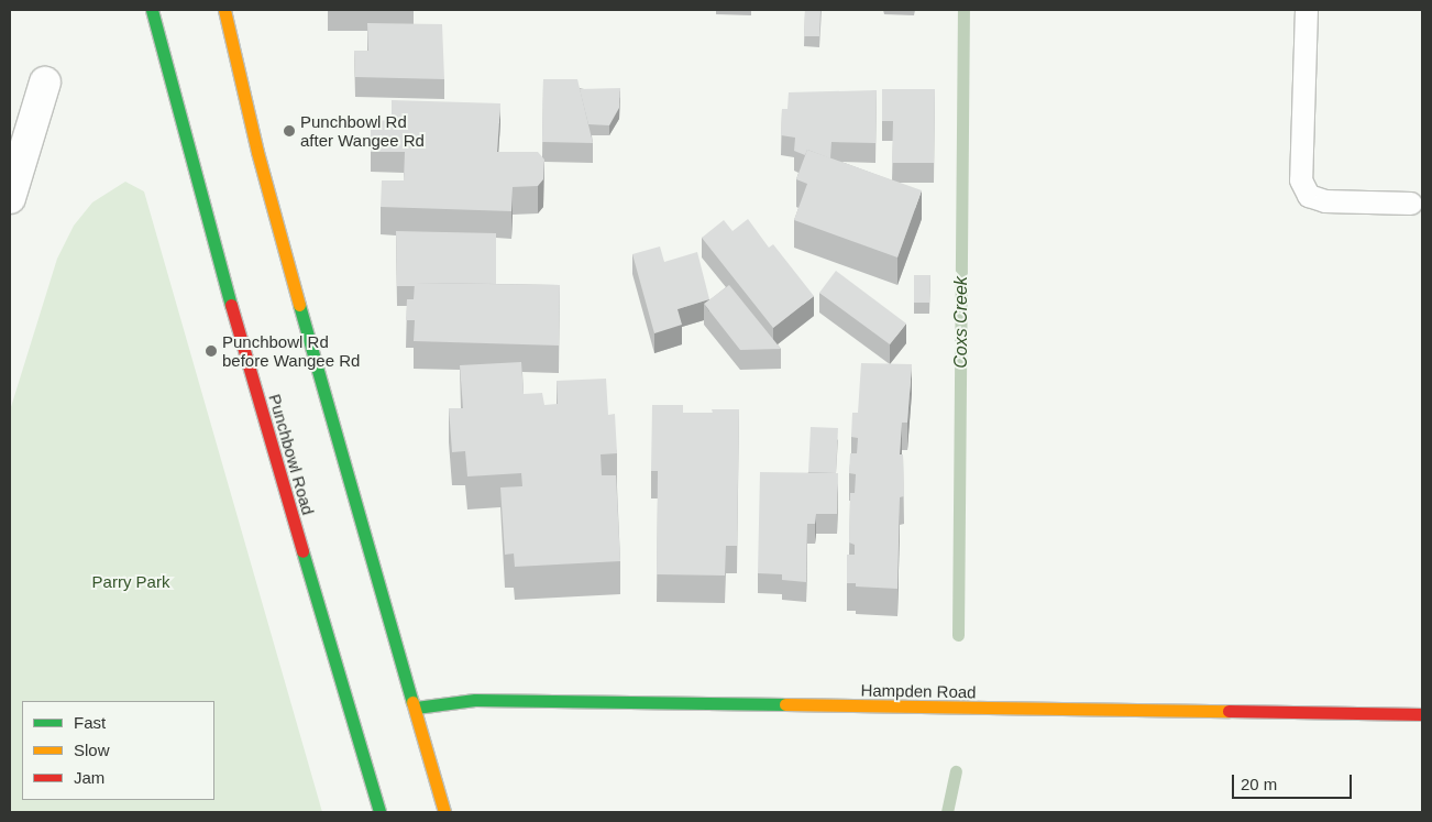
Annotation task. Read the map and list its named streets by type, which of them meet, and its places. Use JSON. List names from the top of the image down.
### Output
{
  "streets": {
    "main road": ["Punchbowl Road", "Hampden Road"]
  },
  "water": ["Coxs Creek"],
  "parks": ["Parry Park"],
  "places": ["Punchbowl Rd after Wangee Rd", "Punchbowl Rd before Wangee Rd"],
  "legend": ["Fast", "Slow", "Jam"],
  "scale_bar": "20 m"
}
